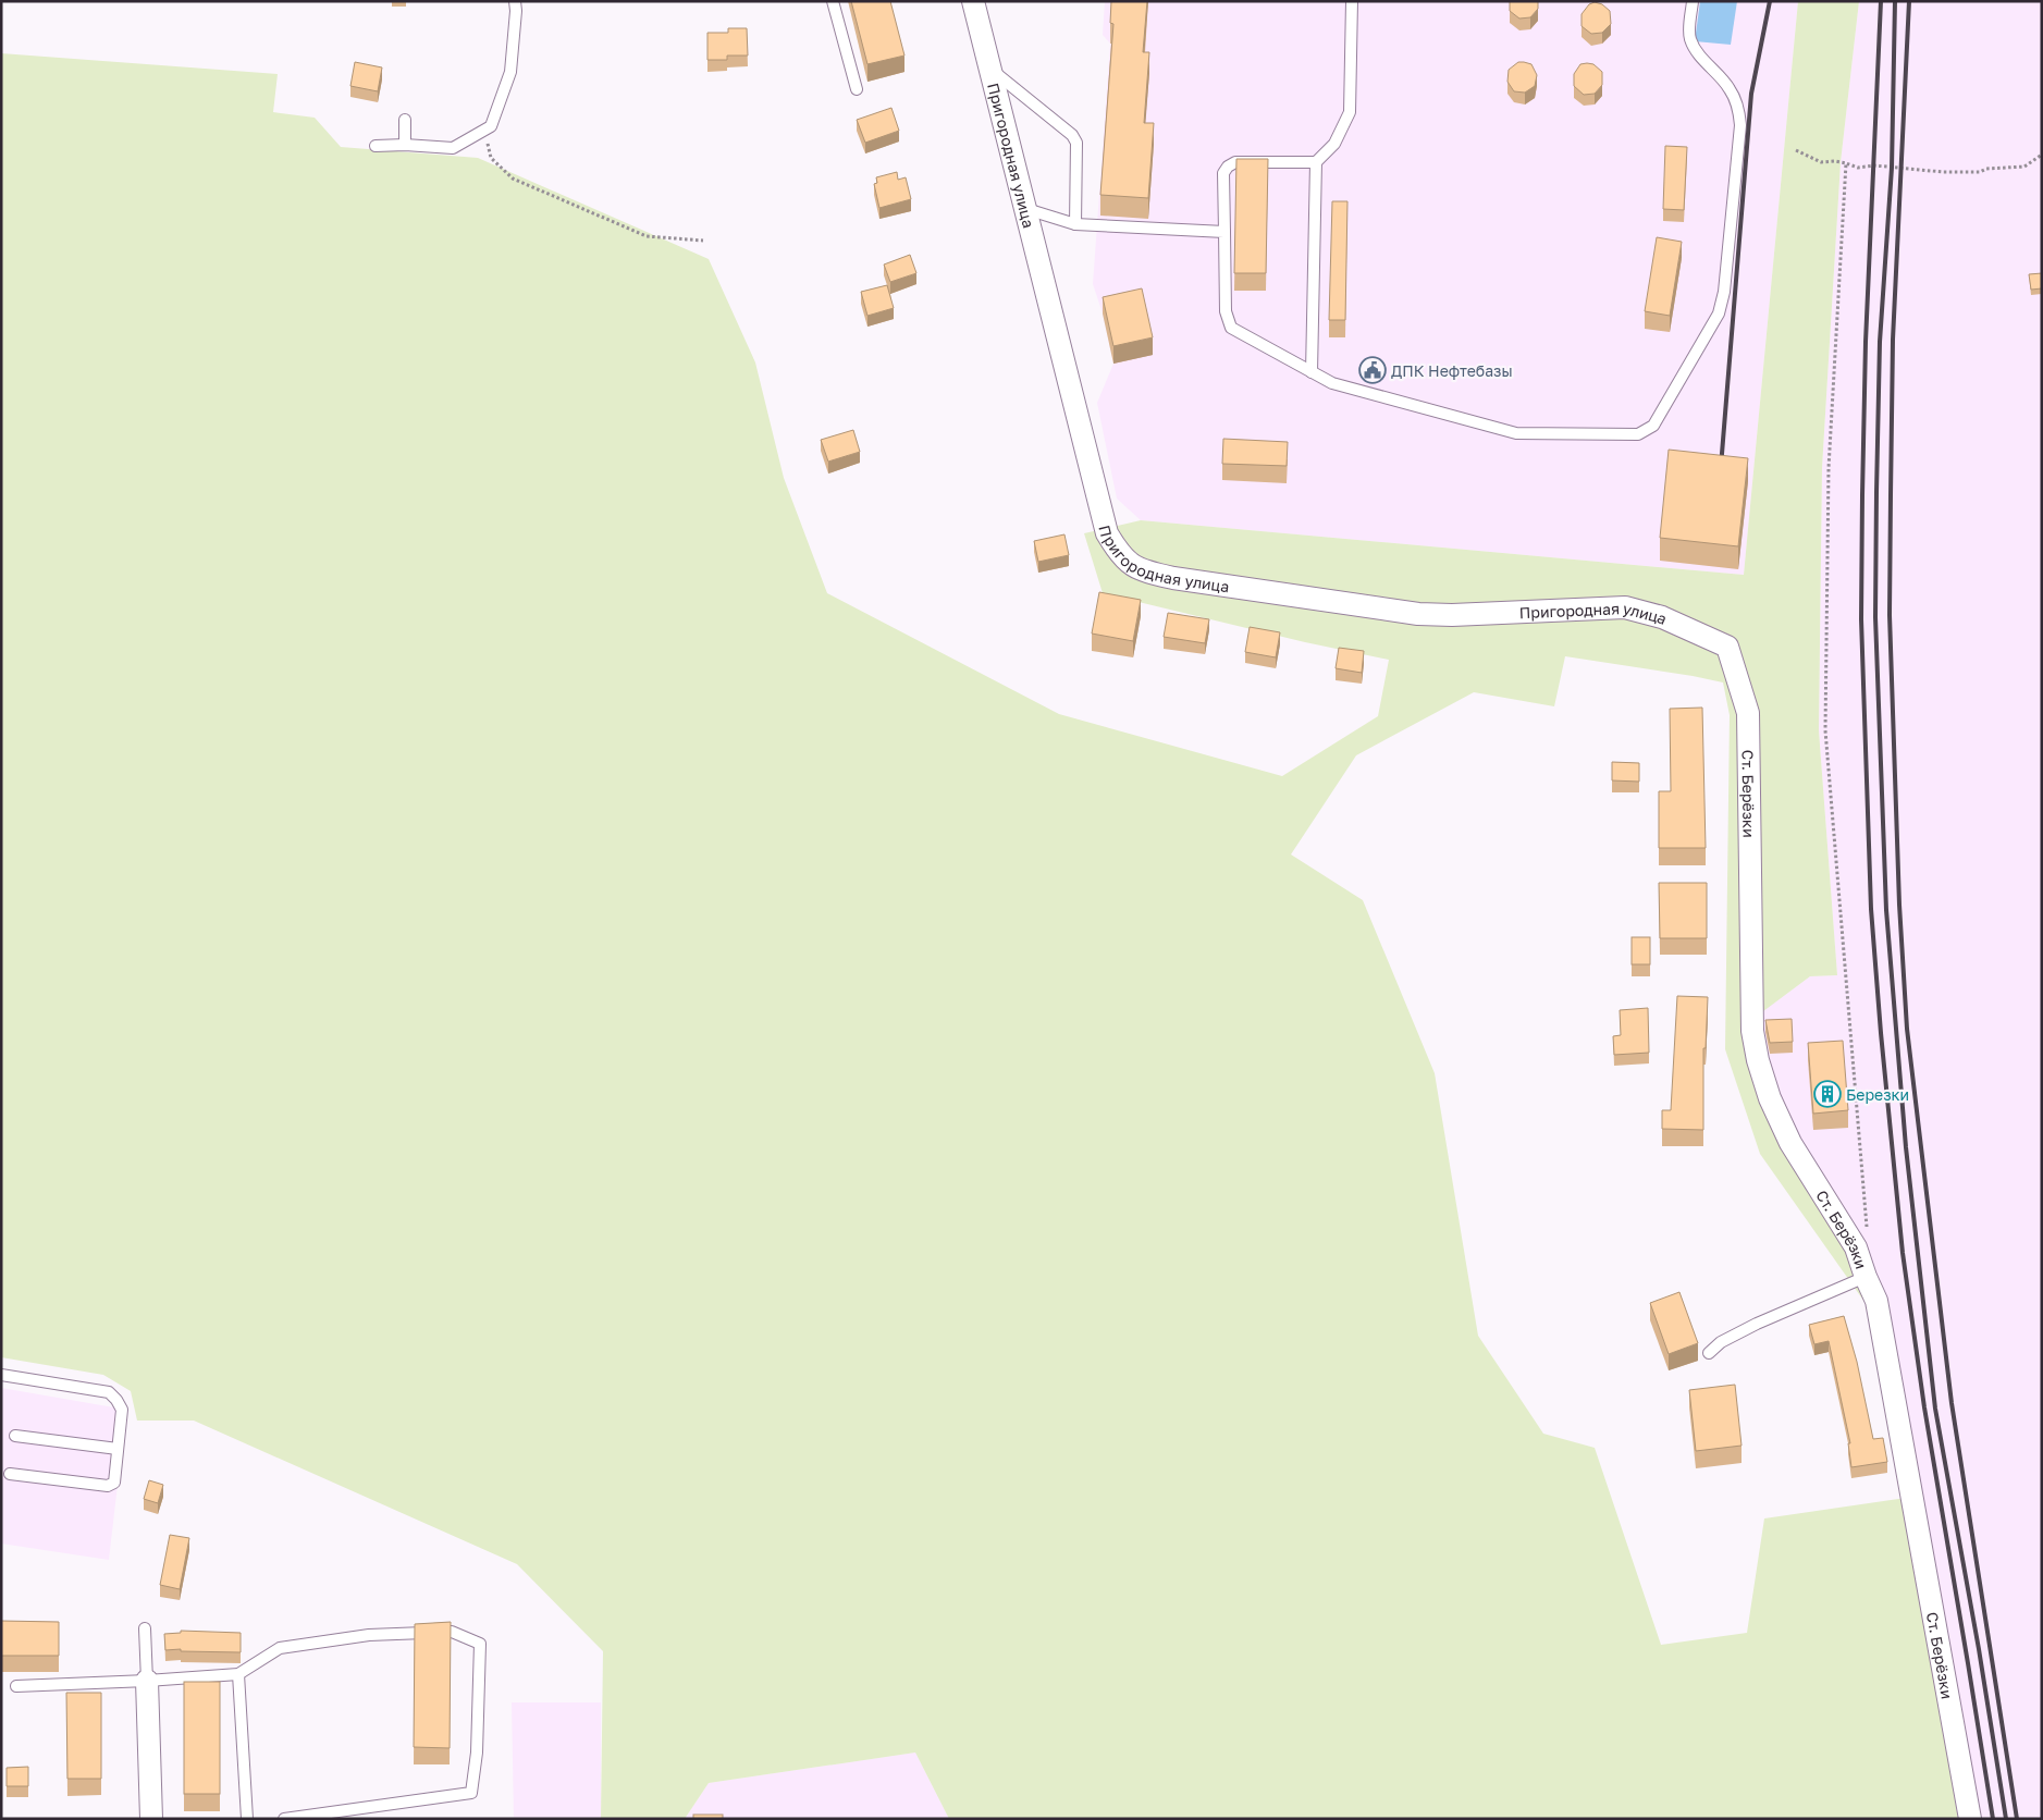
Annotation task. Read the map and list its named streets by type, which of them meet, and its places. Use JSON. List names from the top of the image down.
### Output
{
  "streets": {
    "street": ["Пригородная улица", "Ст. Берёзки"]
  },
  "crossings": [
    ["Пригородная улица", "Ст. Берёзки"]
  ],
  "places": {
    "public building": ["ДПК Нефтебазы"],
    "building": ["Березки"]
  }
}
